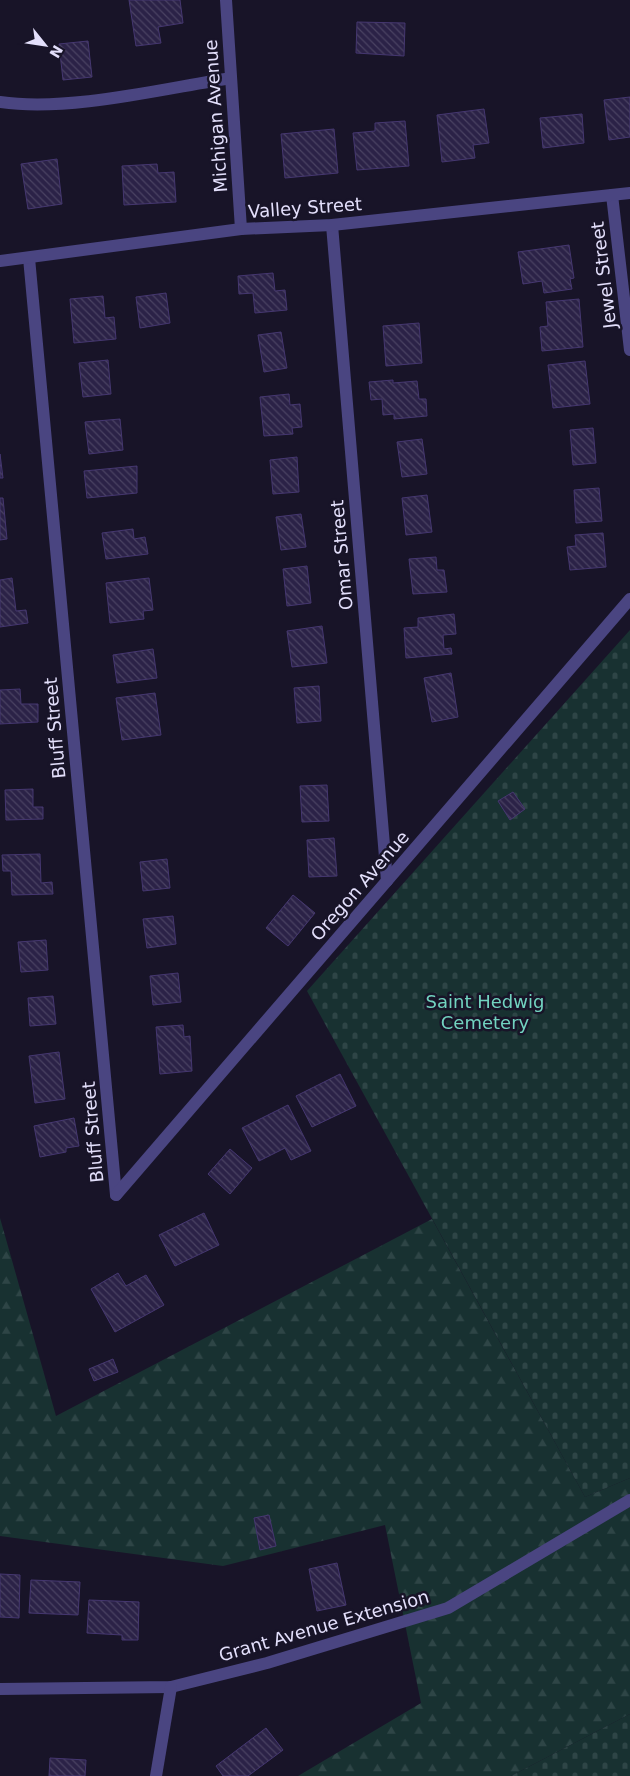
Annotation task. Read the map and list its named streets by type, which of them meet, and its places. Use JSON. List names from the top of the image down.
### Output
{
  "streets": {
    "street": [
      "Michigan Avenue",
      "Valley Street",
      "Jewel Street",
      "Omar Street",
      "Bluff Street",
      "Oregon Avenue",
      "Grant Avenue Extension"
    ]
  },
  "crossings": [
    ["Michigan Avenue", "Valley Street"],
    ["Valley Street", "Jewel Street"],
    ["Valley Street", "Omar Street"],
    ["Valley Street", "Bluff Street"],
    ["Omar Street", "Oregon Avenue"],
    ["Bluff Street", "Oregon Avenue"]
  ],
  "parks": ["Saint Hedwig Cemetery"],
  "north": "bottom right"
}
